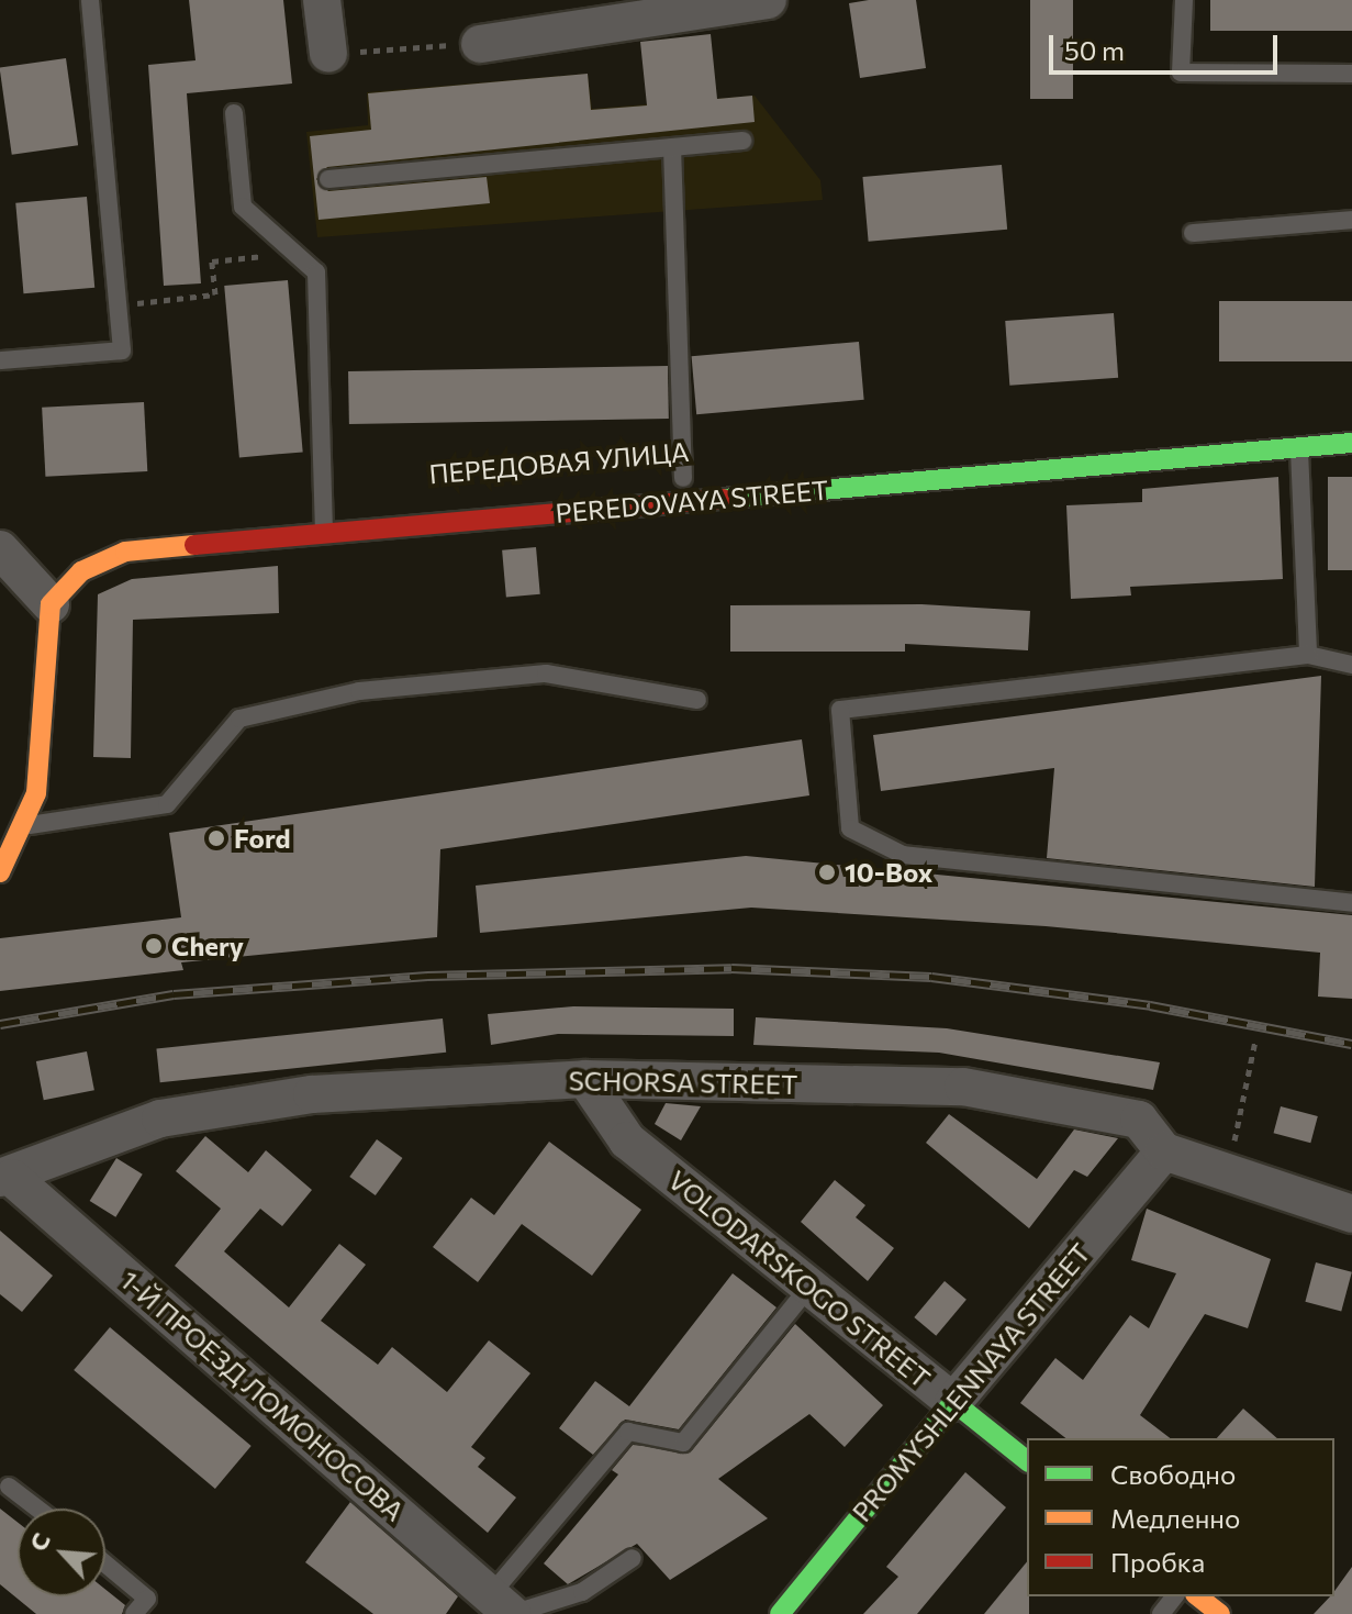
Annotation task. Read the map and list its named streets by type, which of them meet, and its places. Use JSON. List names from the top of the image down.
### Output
{
  "streets": {
    "main road": [
      "ПЕРЕДОВАЯ УЛИЦА",
      "PEREDOVAYA STREET",
      "VOLODARSKOGO STREET",
      "PROMYSHLENNAYA STREET"
    ],
    "street": ["SCHORSA STREET", "1-Й ПРОЕЗД ЛОМОНОСОВА"]
  },
  "crossings": [
    ["ПЕРЕДОВАЯ УЛИЦА", "PEREDOVAYA STREET"],
    ["SCHORSA STREET", "VOLODARSKOGO STREET"],
    ["SCHORSA STREET", "PROMYSHLENNAYA STREET"],
    ["SCHORSA STREET", "1-Й ПРОЕЗД ЛОМОНОСОВА"],
    ["VOLODARSKOGO STREET", "PROMYSHLENNAYA STREET"]
  ],
  "places": ["Ford", "10-Box", "Chery"],
  "legend": ["Свободно", "Медленно", "Пробка"],
  "scale_bar": "50 m",
  "north": "top left"
}
